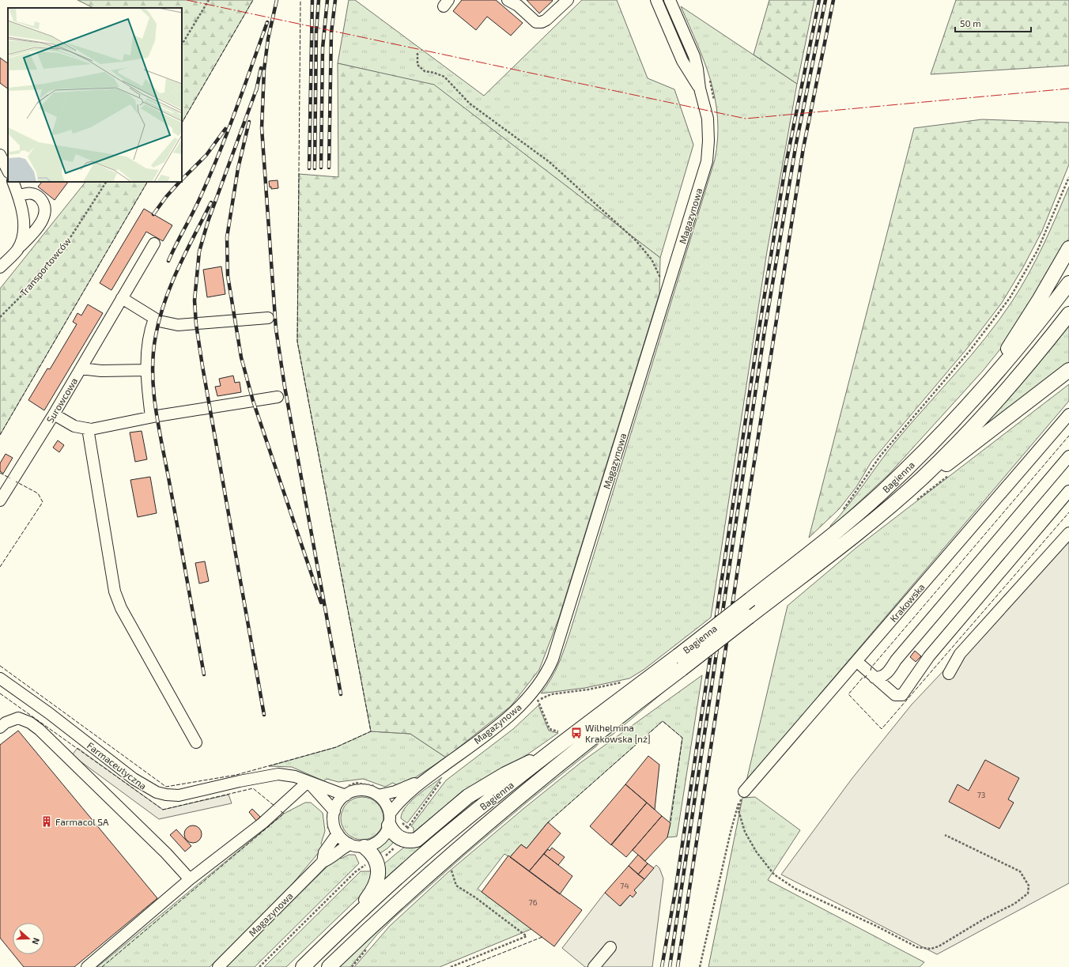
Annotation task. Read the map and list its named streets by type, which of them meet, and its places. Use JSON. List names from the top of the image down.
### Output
{
  "streets": {
    "main road": ["Bagienna"],
    "street": [
      "Magazynowa",
      "Surowcowa",
      "Krakowska",
      "Farmaceutyczna"
    ],
    "path": ["Transportowców"]
  },
  "crossings": [
    ["Magazynowa", "Farmaceutyczna"]
  ],
  "places": {
    "bus stop": ["Wilhelmina Krakowska [nż]"],
    "building": ["Farmacol SA"]
  },
  "house_numbers": ["73", "74", "76"],
  "scale_bar": "50 m",
  "north": "right"
}
